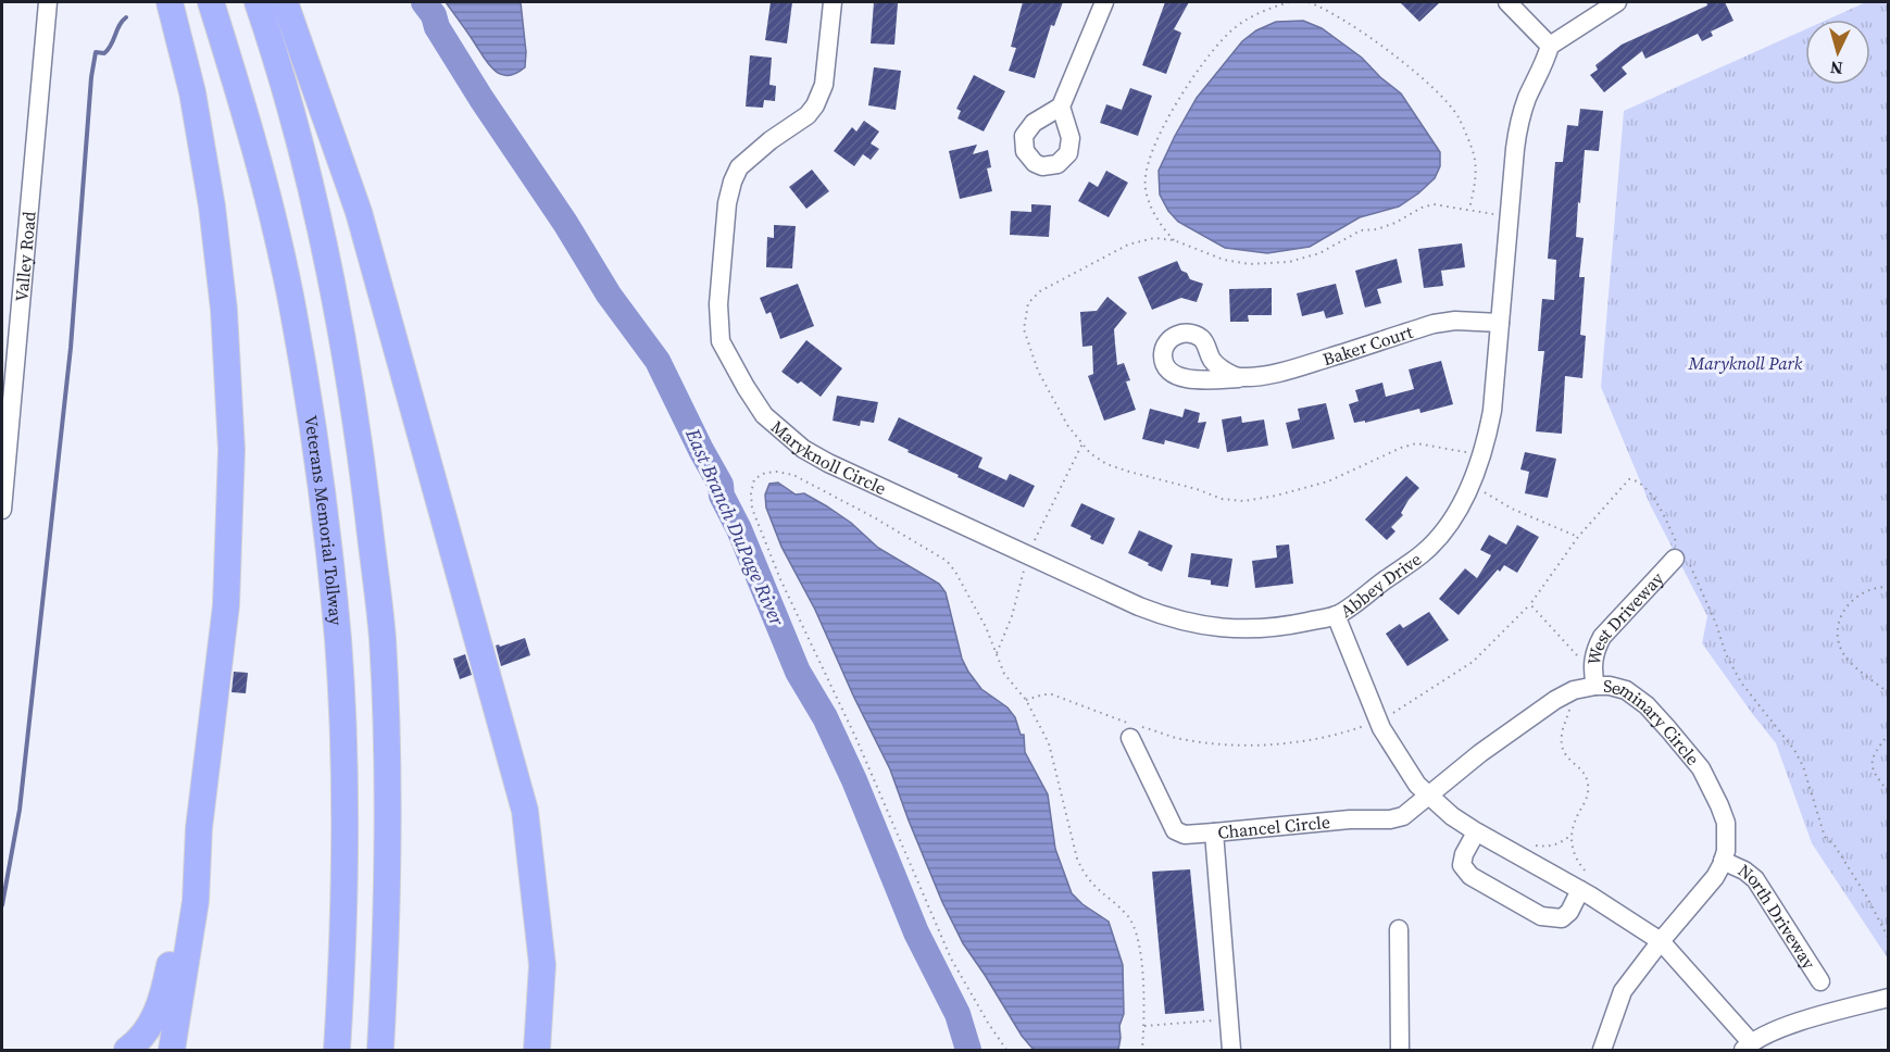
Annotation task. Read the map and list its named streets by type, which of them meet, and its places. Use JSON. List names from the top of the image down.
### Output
{
  "streets": {
    "highway": ["Veterans Memorial Tollway"],
    "street": [
      "Valley Road",
      "Baker Court",
      "Maryknoll Circle",
      "Abbey Drive",
      "West Driveway",
      "Seminary Circle",
      "Chancel Circle",
      "North Driveway"
    ]
  },
  "crossings": [
    ["Baker Court", "Abbey Drive"],
    ["Maryknoll Circle", "Abbey Drive"],
    ["Abbey Drive", "Seminary Circle"],
    ["Abbey Drive", "Chancel Circle"],
    ["West Driveway", "Seminary Circle"],
    ["Seminary Circle", "Chancel Circle"],
    ["Seminary Circle", "North Driveway"]
  ],
  "water": ["East Branch DuPage River"],
  "parks": ["Maryknoll Park"],
  "north": "bottom"
}
